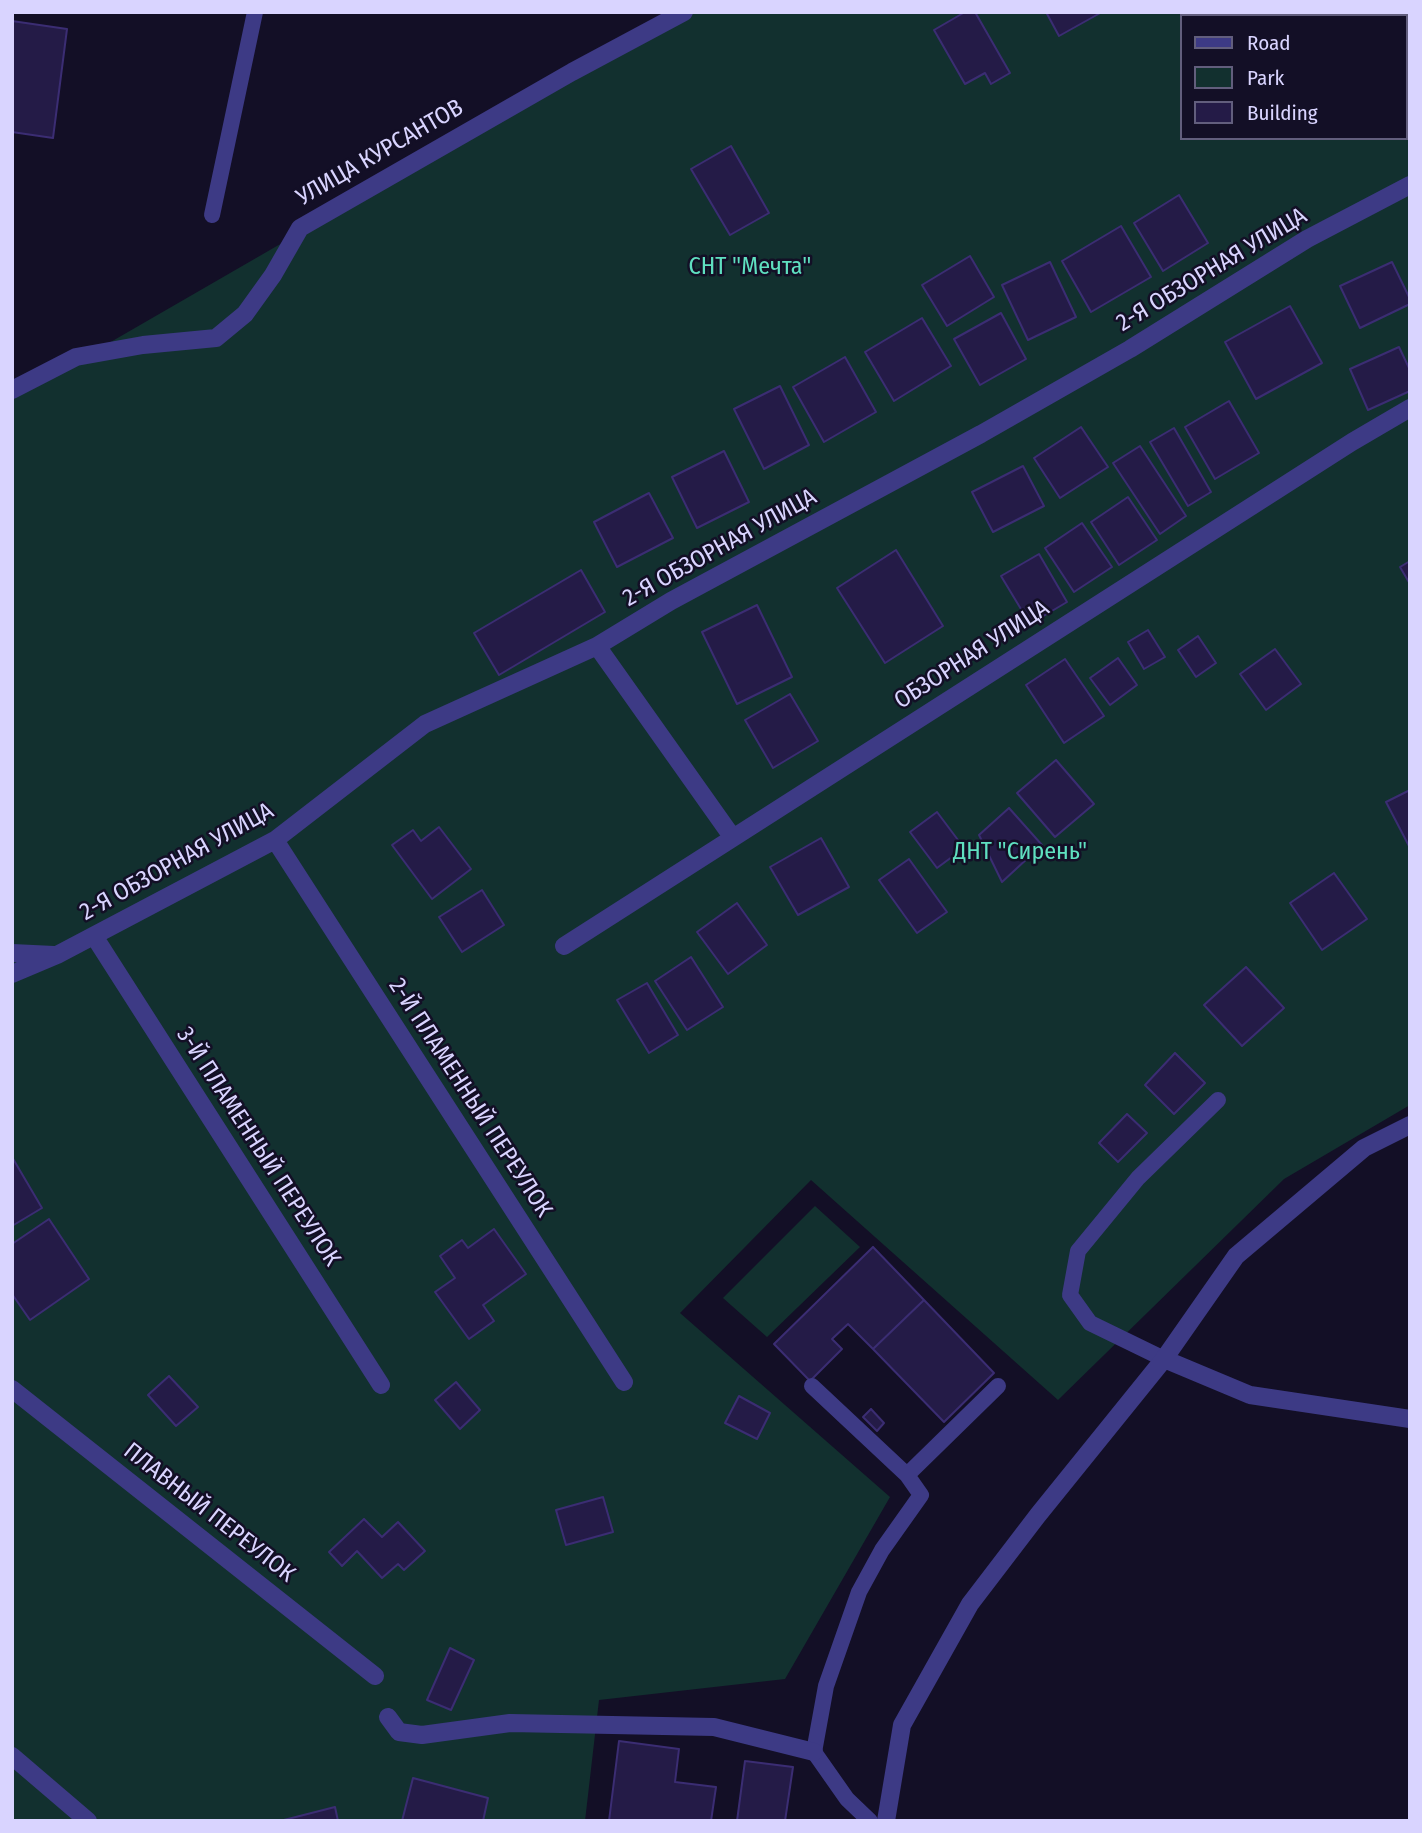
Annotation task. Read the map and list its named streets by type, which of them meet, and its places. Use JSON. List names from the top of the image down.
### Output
{
  "streets": {
    "street": [
      "УЛИЦА КУРСАНТОВ",
      "2-Я ОБЗОРНАЯ УЛИЦА",
      "ОБЗОРНАЯ УЛИЦА",
      "2-Й ПЛАМЕННЫЙ ПЕРЕУЛОК",
      "3-Й ПЛАМЕННЫЙ ПЕРЕУЛОК",
      "ПЛАВНЫЙ ПЕРЕУЛОК"
    ]
  },
  "crossings": [
    ["2-Я ОБЗОРНАЯ УЛИЦА", "2-Й ПЛАМЕННЫЙ ПЕРЕУЛОК"],
    ["2-Я ОБЗОРНАЯ УЛИЦА", "3-Й ПЛАМЕННЫЙ ПЕРЕУЛОК"]
  ],
  "parks": ["СНТ \"Мечта\"", "ДНТ \"Сирень\""],
  "legend": ["Road", "Park", "Building"]
}
